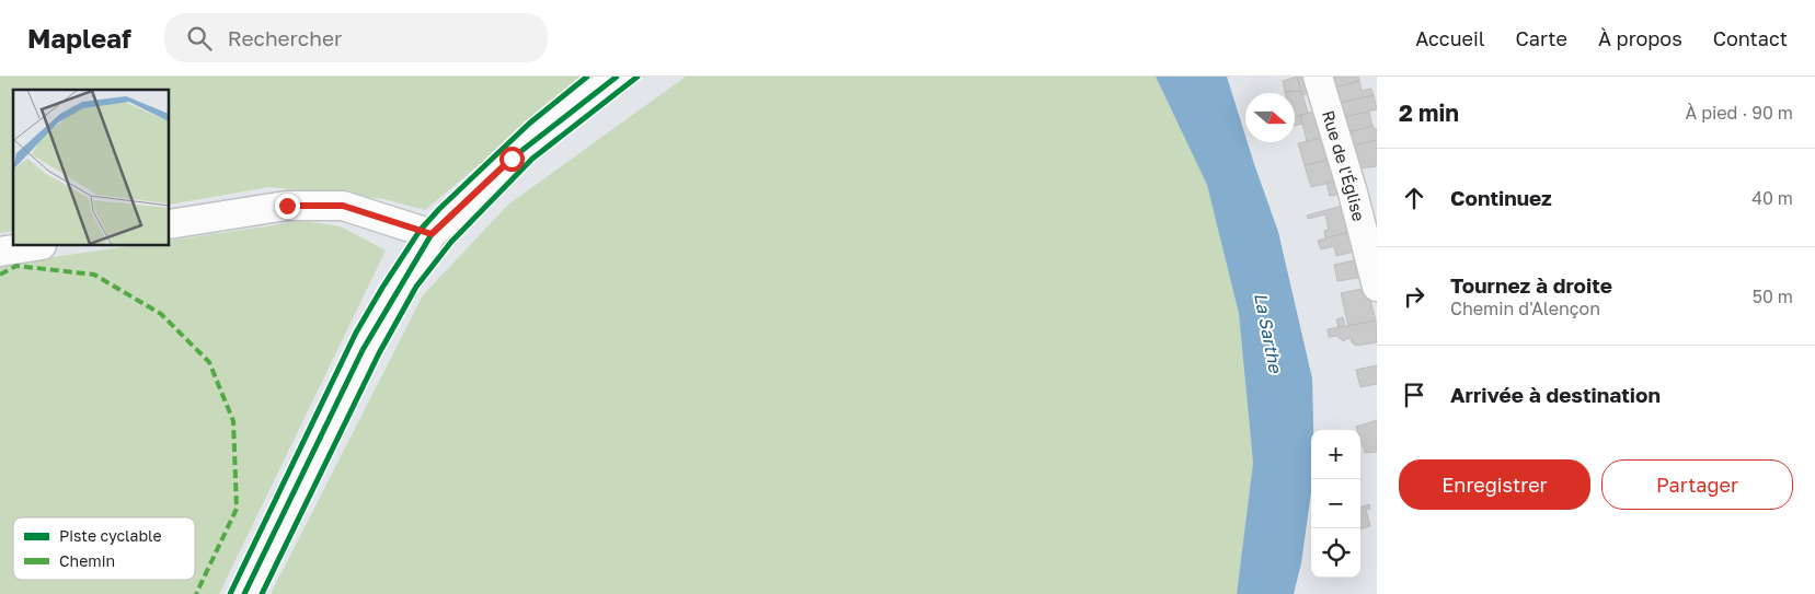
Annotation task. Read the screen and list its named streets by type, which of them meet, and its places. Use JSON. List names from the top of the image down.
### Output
{
  "streets": {
    "street": ["Rue de l'Église"]
  },
  "water": ["La Sarthe"],
  "legend": ["Piste cyclable", "Chemin"],
  "north": "right",
  "page": {
    "header": "Mapleaf",
    "search": "Rechercher",
    "nav": [
      "Accueil",
      "Carte",
      "À propos",
      "Contact"
    ],
    "heading": ["2 min", "À pied · 90 m"],
    "list": [
      ["Continuez", "40 m"],
      ["Tournez à droite", "Chemin d'Alençon", "50 m"],
      "Arrivée à destination"
    ],
    "map_buttons": ["+", "−"],
    "buttons": ["Enregistrer", "Partager"]
  }
}
